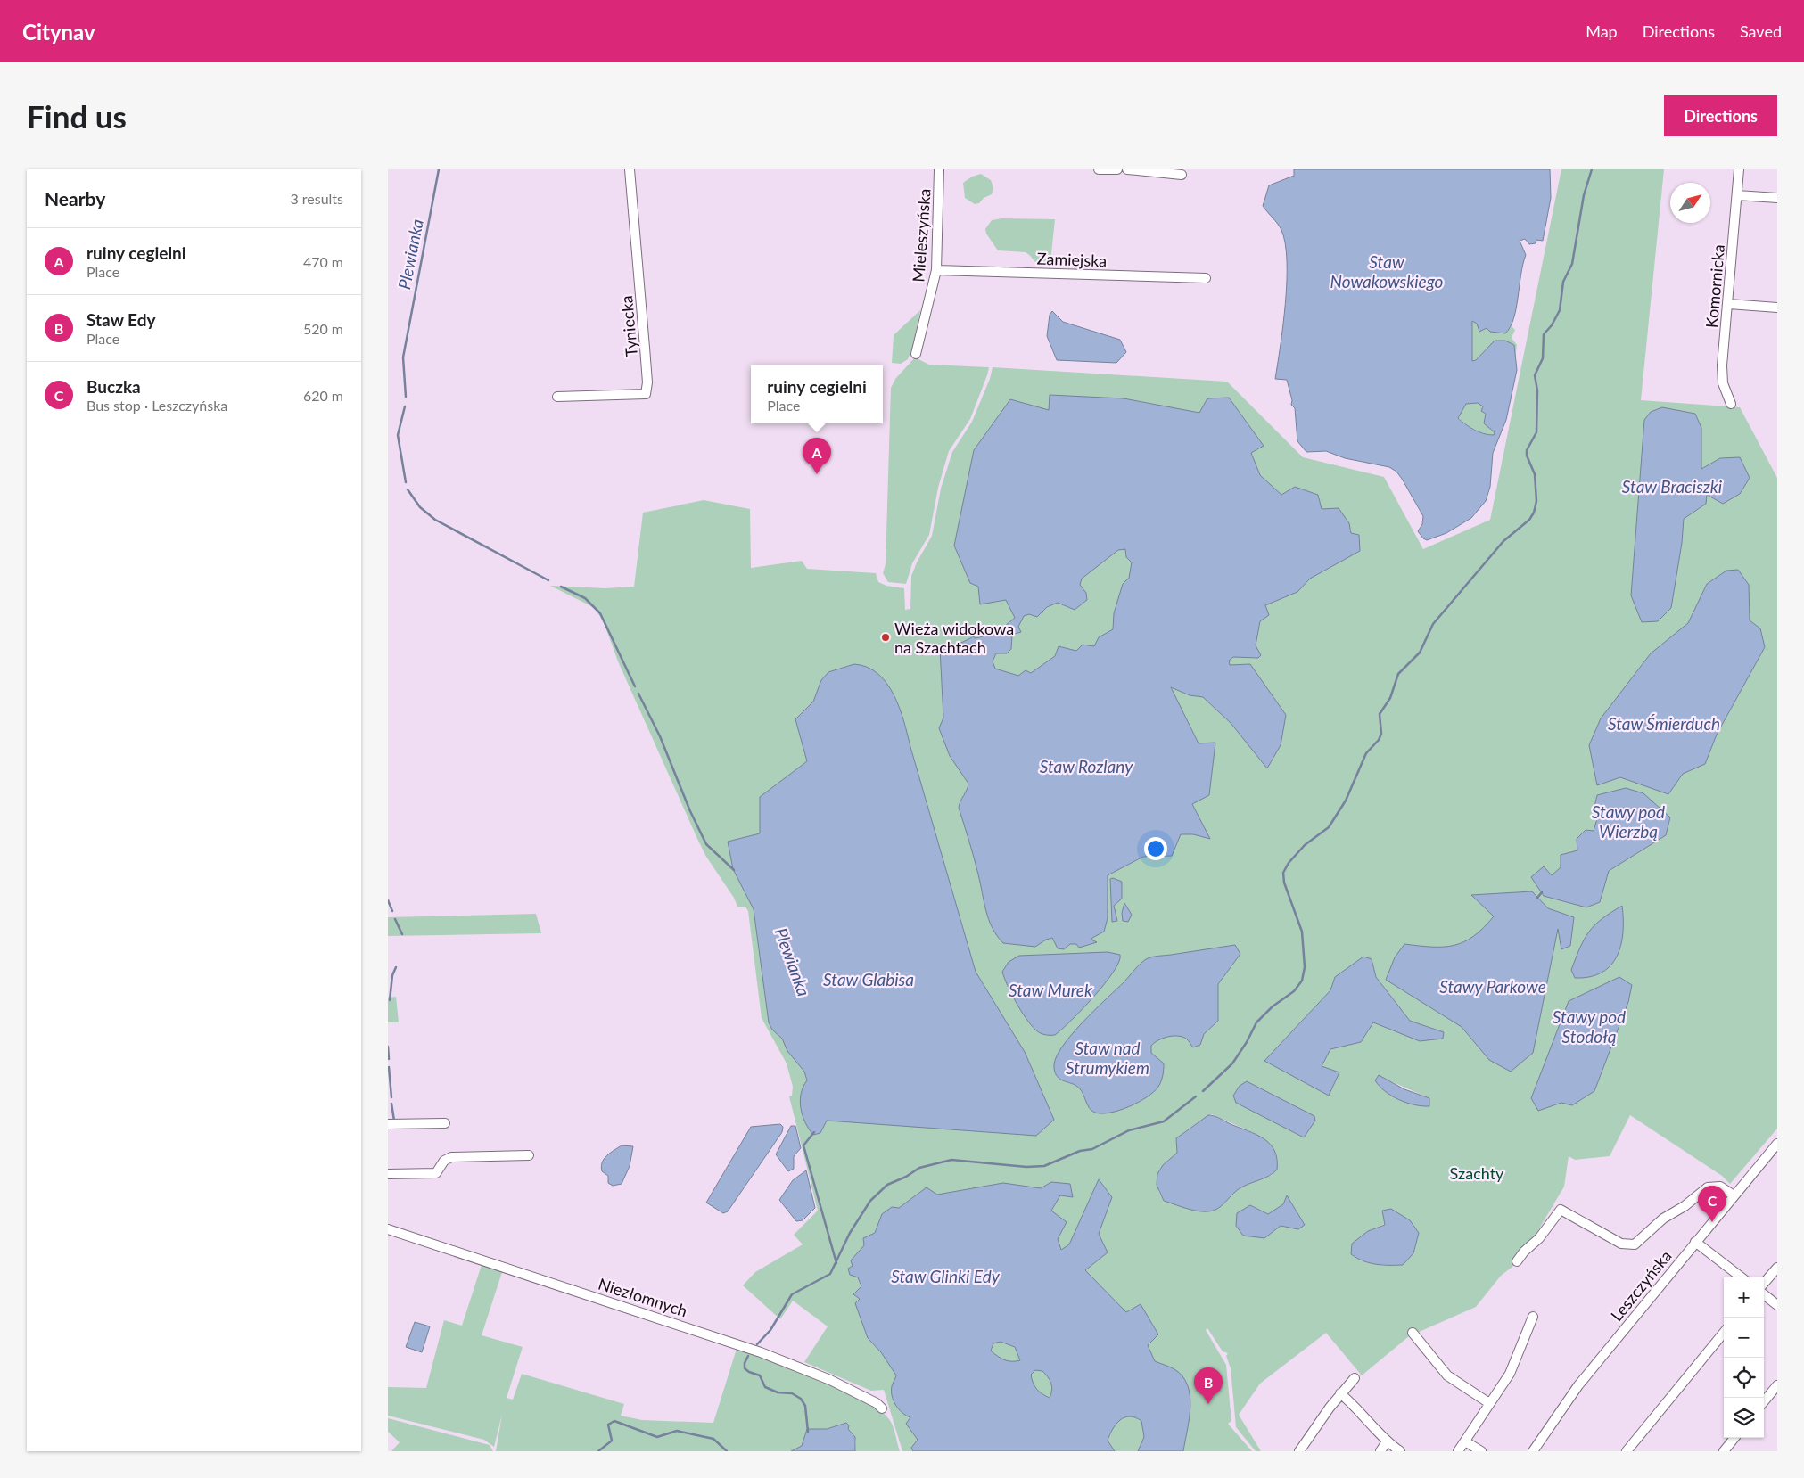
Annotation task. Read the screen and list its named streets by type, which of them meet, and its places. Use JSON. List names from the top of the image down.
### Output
{
  "streets": {
    "street": [
      "Mieleszyńska",
      "Zamiejska",
      "Komornicka",
      "Tyniecka",
      "Leszczyńska",
      "Niezłomnych"
    ]
  },
  "crossings": [
    ["Mieleszyńska", "Zamiejska"]
  ],
  "water": [
    "Plewianka",
    "Staw Nowakowskiego",
    "Staw Braciszki",
    "Staw Śmierduch",
    "Staw Rozlany",
    "Stawy pod Wierzbą",
    "Staw Glabisa",
    "Stawy Parkowe",
    "Staw Murek",
    "Stawy pod Stodołą",
    "Staw nad Strumykiem",
    "Staw Glinki Edy"
  ],
  "parks": ["Szachty"],
  "places": ["Wieża widokowa na Szachtach"],
  "north": "top right",
  "page": {
    "header": "Citynav",
    "nav": ["Map", "Directions", "Saved"],
    "buttons": "Directions",
    "title": "Find us",
    "heading": ["Nearby", "3 results"],
    "list": [
      {
        "mark": "A",
        "name": "ruiny cegielni",
        "note": "Place",
        "value": "470 m"
      },
      {
        "mark": "B",
        "name": "Staw Edy",
        "note": "Place",
        "value": "520 m"
      },
      {
        "mark": "C",
        "name": "Buczka",
        "note": "Bus stop · Leszczyńska",
        "value": "620 m"
      }
    ],
    "popup": ["ruiny cegielni", "Place"],
    "pins": ["A", "C", "B"],
    "map_buttons": ["+", "−"]
  }
}
